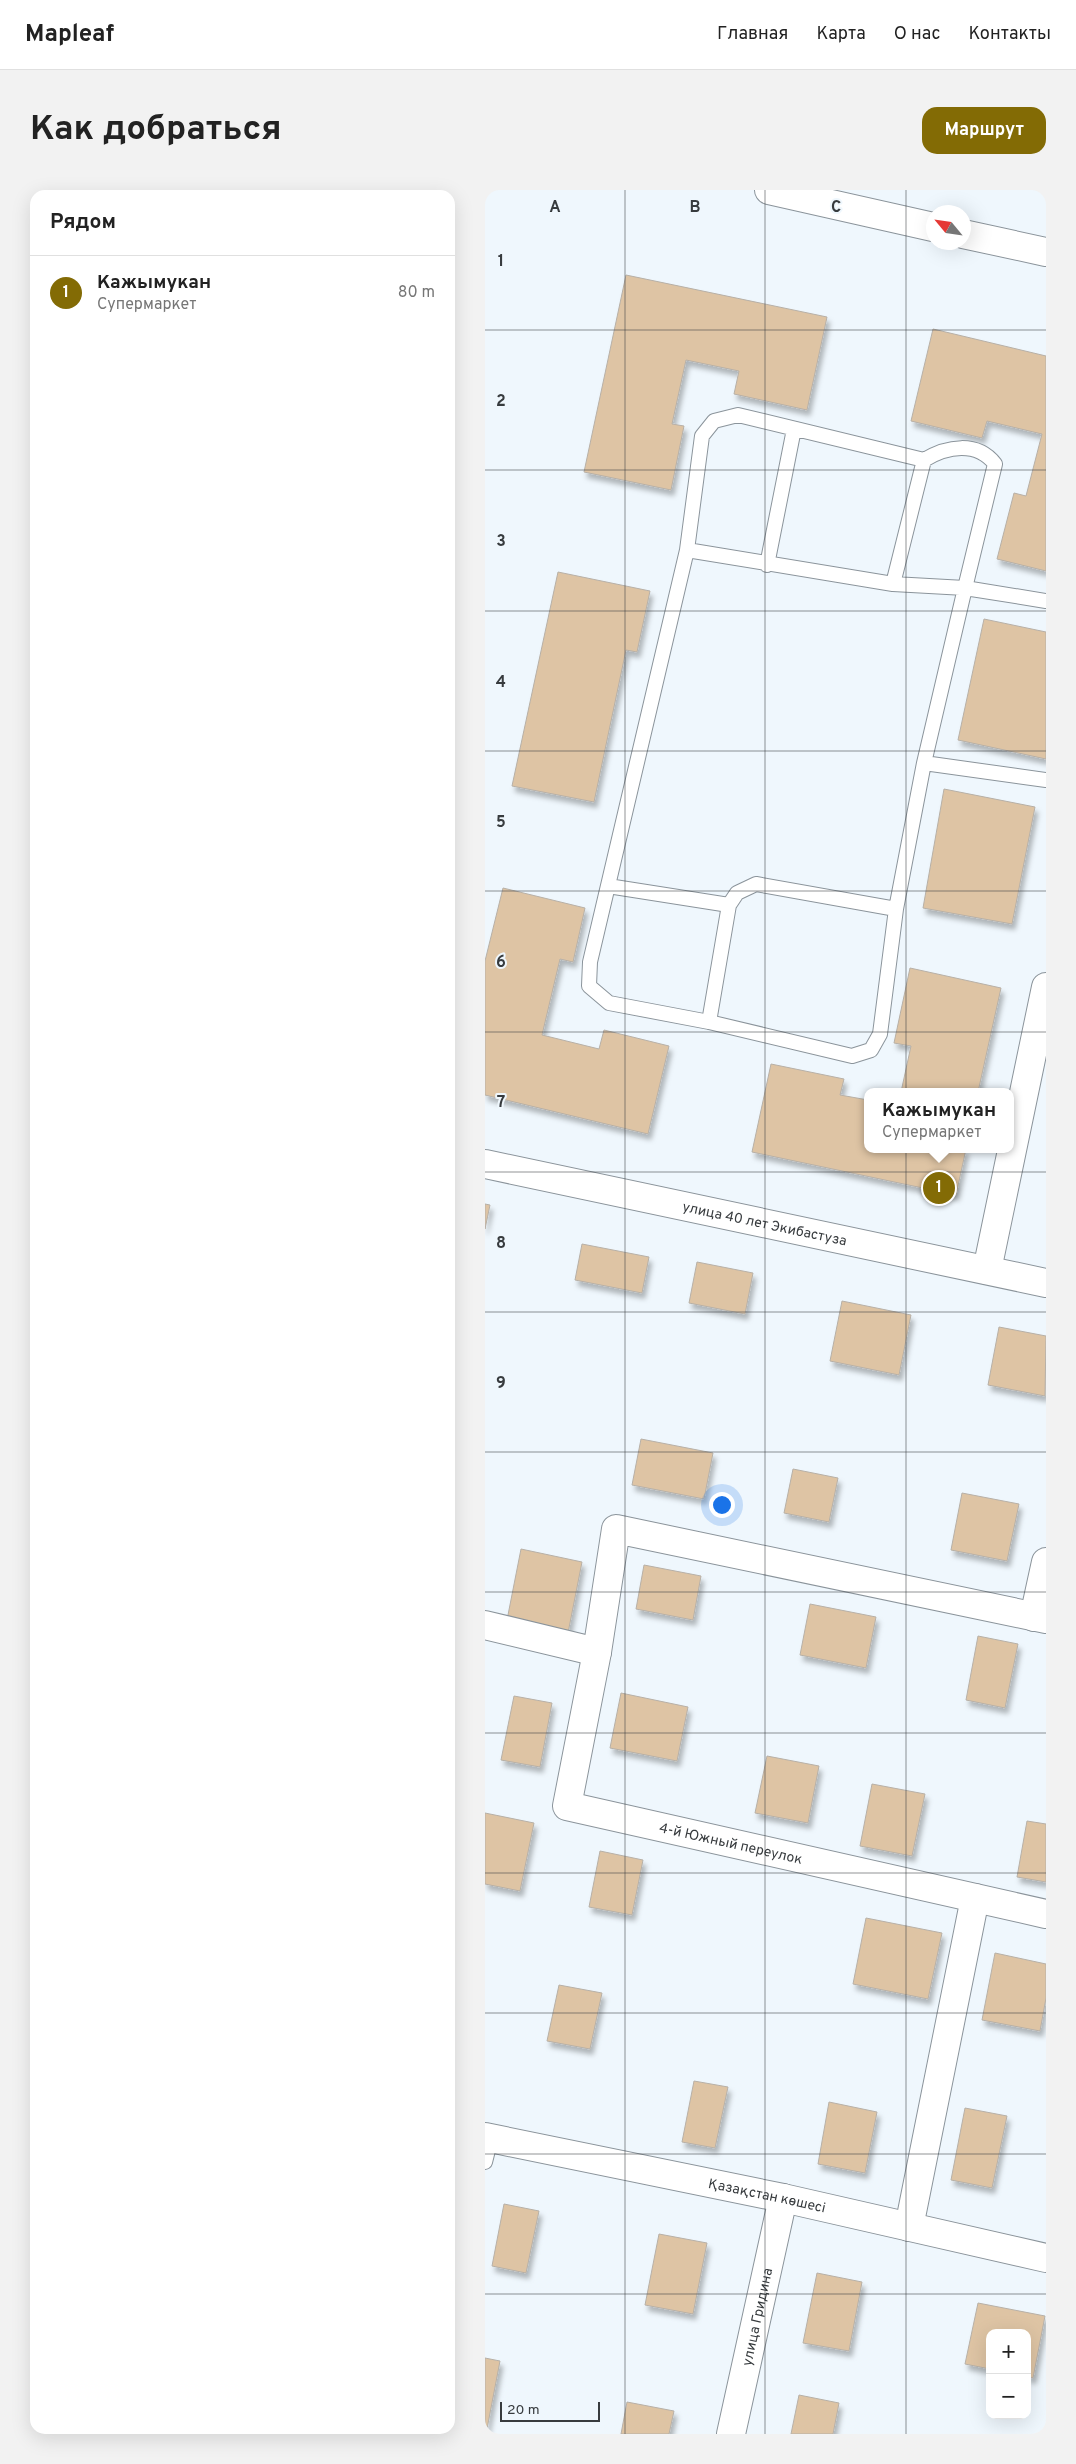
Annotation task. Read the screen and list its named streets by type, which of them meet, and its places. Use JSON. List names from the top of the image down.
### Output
{
  "streets": {
    "street": [
      "улица 40 лет Экибастуза",
      "4-й Южный переулок",
      "Қазақстан көшесі",
      "улица Гридина"
    ]
  },
  "crossings": [
    ["Қазақстан көшесі", "улица Гридина"]
  ],
  "scale_bar": "20 m",
  "north": "top left",
  "page": {
    "header": "Mapleaf",
    "nav": [
      "Главная",
      "Карта",
      "О нас",
      "Контакты"
    ],
    "buttons": "Маршрут",
    "title": "Как добраться",
    "heading": "Рядом",
    "list": [
      {
        "mark": "1",
        "name": "Кажымукан",
        "note": "Супермаркет",
        "value": "80 m"
      }
    ],
    "popup": ["Кажымукан", "Супермаркет"],
    "pins": "1",
    "map_buttons": ["+", "−"],
    "scale": "20 m"
  },
  "grid": {
    "columns": ["A", "B", "C"],
    "rows": [
      "1",
      "2",
      "3",
      "4",
      "5",
      "6",
      "7",
      "8",
      "9"
    ]
  }
}
